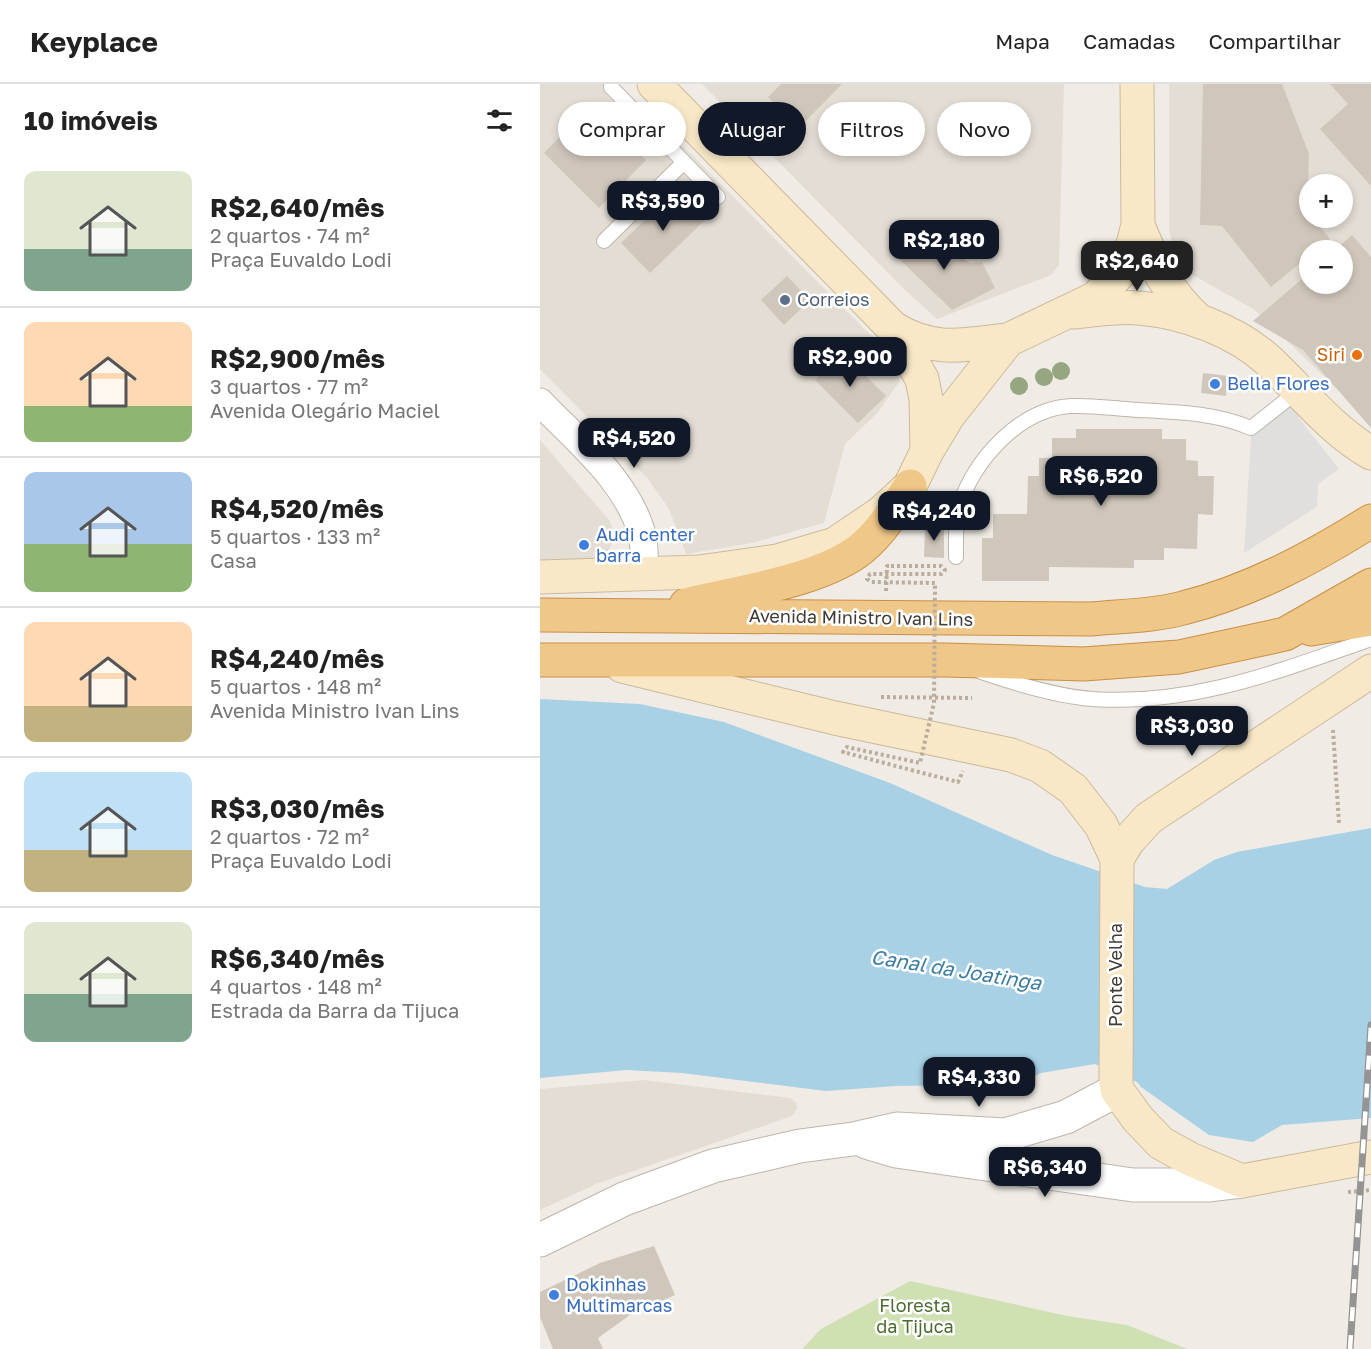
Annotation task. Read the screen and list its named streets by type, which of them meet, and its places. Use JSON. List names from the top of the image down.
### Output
{
  "streets": {
    "highway": ["Avenida Ministro Ivan Lins"],
    "main road": ["Ponte Velha"]
  },
  "water": ["Canal da Joatinga"],
  "parks": ["Floresta da Tijuca"],
  "places": [
    "Correios",
    "Siri",
    "Bella Flores",
    "Audi center barra",
    "Dokinhas Multimarcas"
  ],
  "page": {
    "header": "Keyplace",
    "nav": ["Mapa", "Camadas", "Compartilhar"],
    "heading": "10 imóveis",
    "chip": [
      "Comprar",
      "Alugar",
      "Filtros",
      "Novo"
    ],
    "list": [
      {
        "name": "R$2,640/mês",
        "note": "2 quartos · 74 m² · Praça Euvaldo Lodi"
      },
      {
        "name": "R$2,900/mês",
        "note": "3 quartos · 77 m² · Avenida Olegário Maciel"
      },
      {
        "name": "R$4,520/mês",
        "note": "5 quartos · 133 m² · Casa"
      },
      {
        "name": "R$4,240/mês",
        "note": "5 quartos · 148 m² · Avenida Ministro Ivan Lins"
      },
      {
        "name": "R$3,030/mês",
        "note": "2 quartos · 72 m² · Praça Euvaldo Lodi"
      },
      {
        "name": "R$6,340/mês",
        "note": "4 quartos · 148 m² · Estrada da Barra da Tijuca"
      }
    ],
    "map_buttons": ["+", "−"],
    "price": [
      "R$3,590",
      "R$2,180",
      "R$2,640",
      "R$2,900",
      "R$4,520",
      "R$6,520",
      "R$4,240",
      "R$3,030",
      "R$4,330",
      "R$6,340"
    ]
  }
}
